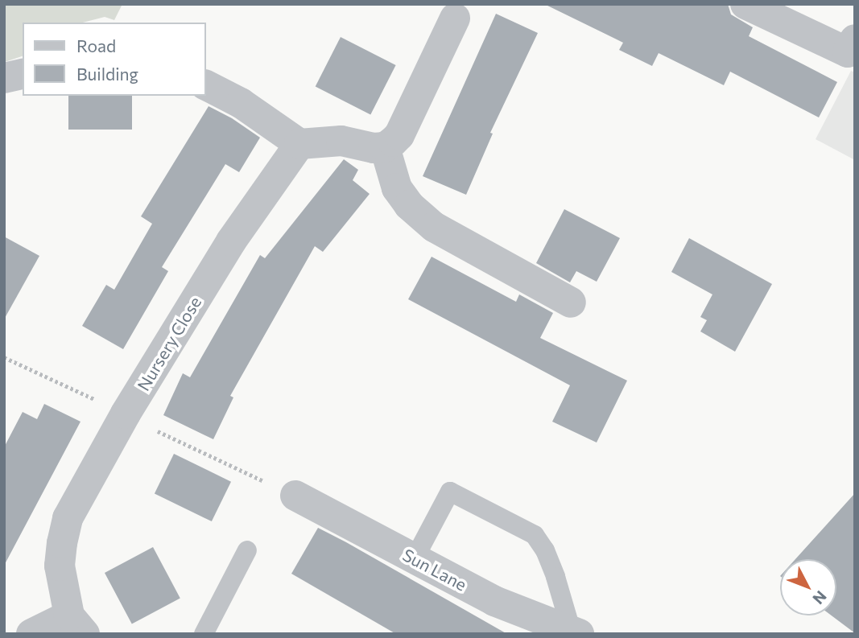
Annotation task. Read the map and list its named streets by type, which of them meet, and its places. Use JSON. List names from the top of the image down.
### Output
{
  "streets": {
    "street": ["Nursery Close", "Sun Lane"]
  },
  "legend": ["Road", "Building"],
  "north": "bottom right"
}
